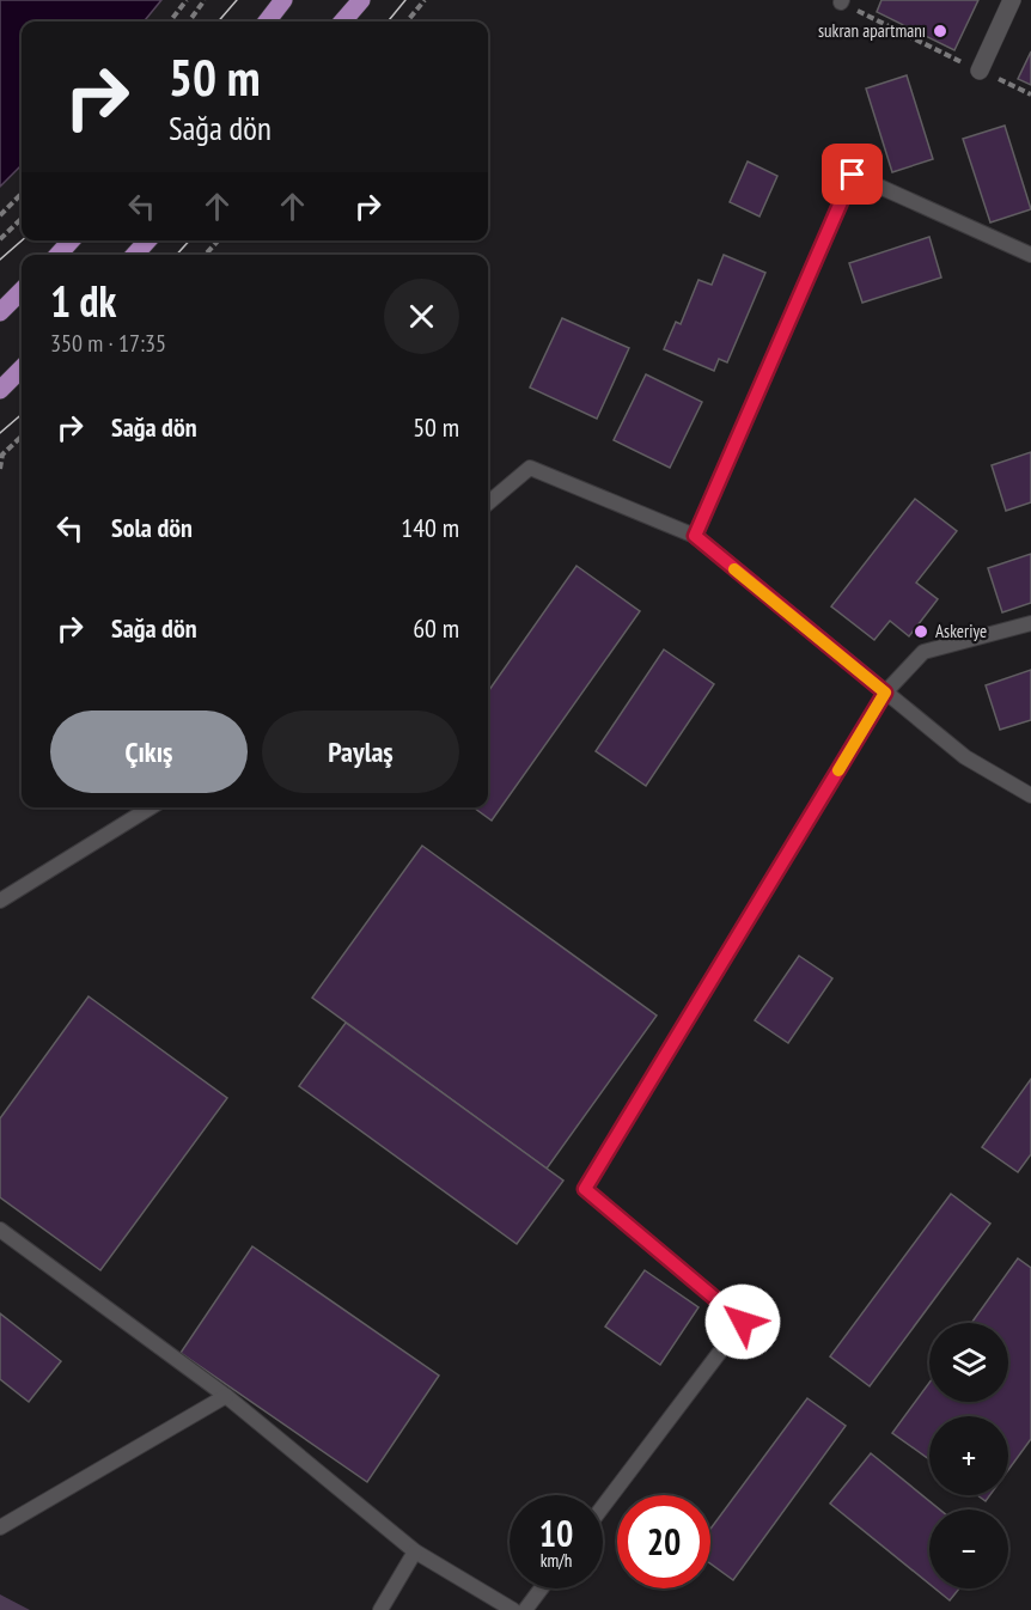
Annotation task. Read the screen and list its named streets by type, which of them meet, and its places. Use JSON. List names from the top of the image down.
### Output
{
  "places": ["sukran apartmanı", "Askeriye"],
  "page": {
    "turn": ["50 m", "Sağa dön"],
    "heading": ["1 dk", "350 m · 17:35"],
    "list": [
      {
        "name": "Sağa dön",
        "value": "50 m"
      },
      {
        "name": "Sola dön",
        "value": "140 m"
      },
      {
        "name": "Sağa dön",
        "value": "60 m"
      }
    ],
    "buttons": ["Çıkış", "Paylaş"],
    "map_buttons": ["+", "−"],
    "speed": "10 km/h",
    "limit": "20"
  }
}
